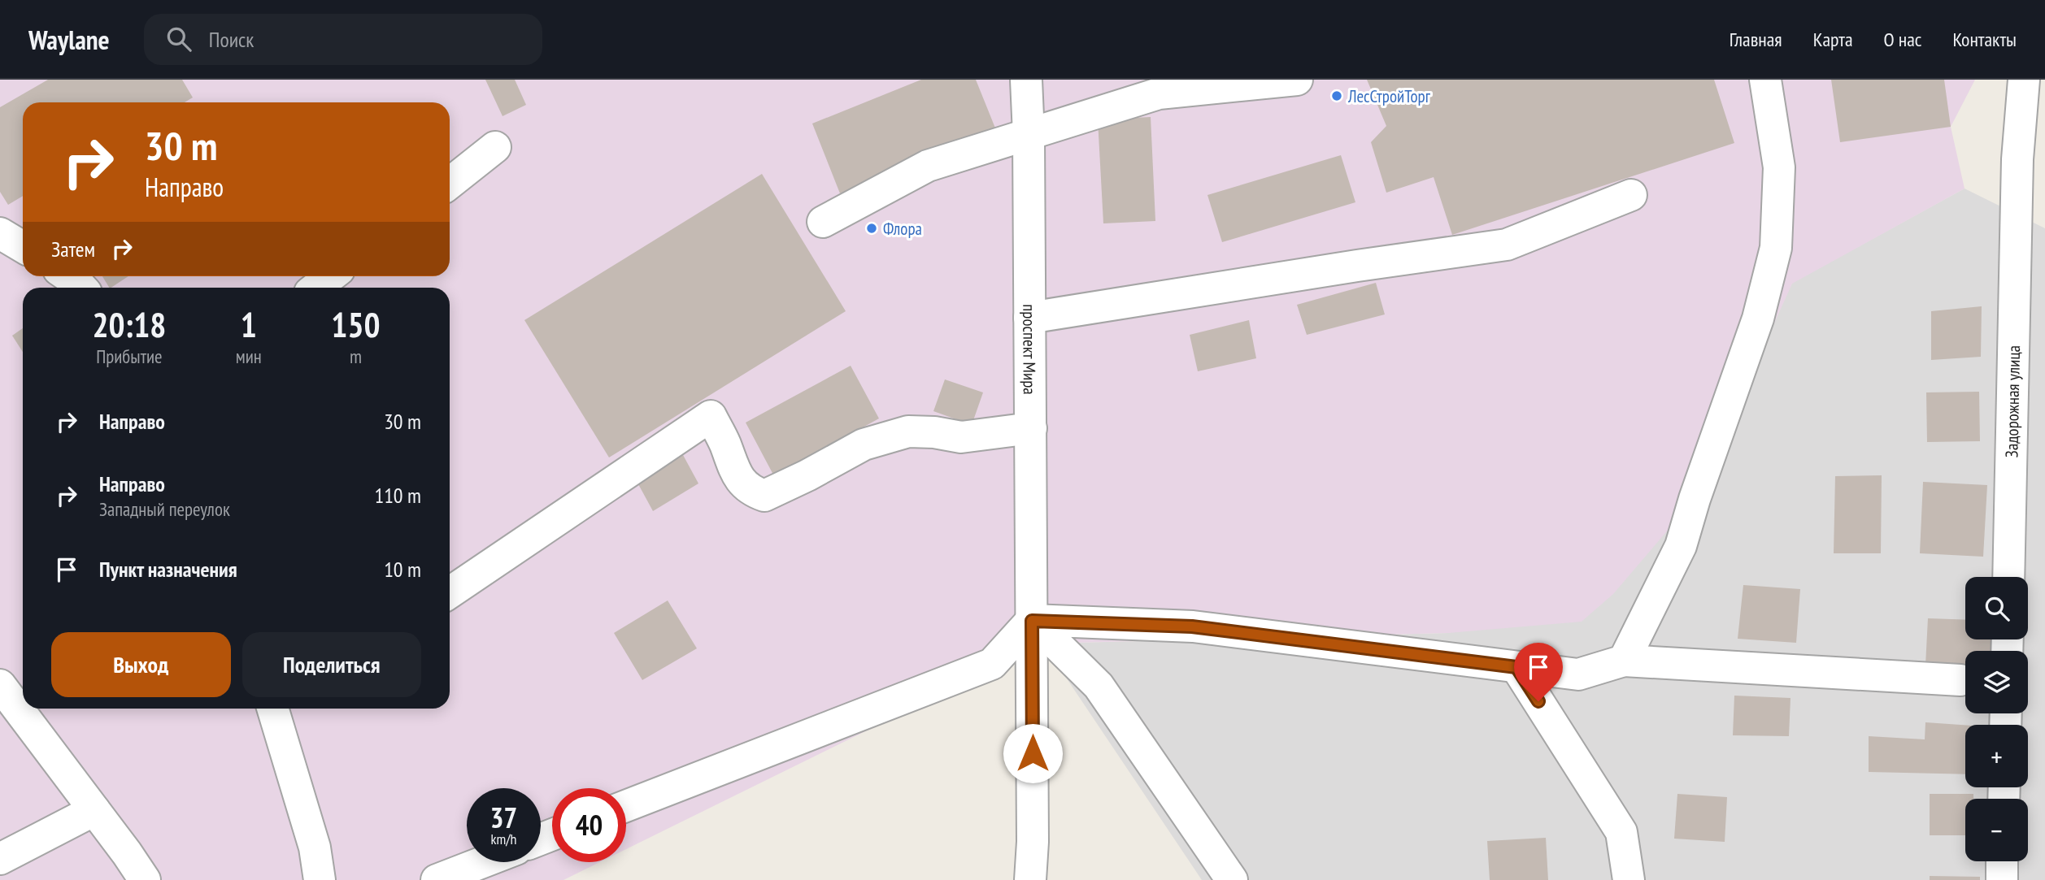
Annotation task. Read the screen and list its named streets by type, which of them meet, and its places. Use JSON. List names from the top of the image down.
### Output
{
  "streets": {
    "street": ["проспект Мира", "Задорожная улица"]
  },
  "places": ["ЛесСтройТорг", "Флора"],
  "page": {
    "header": "Waylane",
    "search": "Поиск",
    "nav": [
      "Главная",
      "Карта",
      "О нас",
      "Контакты"
    ],
    "turn": ["30 m", "Направо"],
    "then": "Затем",
    "eta": [
      "20:18",
      "Прибытие",
      "1",
      "мин",
      "150",
      "m"
    ],
    "list": [
      {
        "name": "Направо",
        "value": "30 m"
      },
      {
        "name": "Направо",
        "note": "Западный переулок",
        "value": "110 m"
      },
      {
        "name": "Пункт назначения",
        "value": "10 m"
      }
    ],
    "map_buttons": ["+", "−"],
    "buttons": ["Выход", "Поделиться"],
    "speed": "37 km/h",
    "limit": "40"
  }
}
